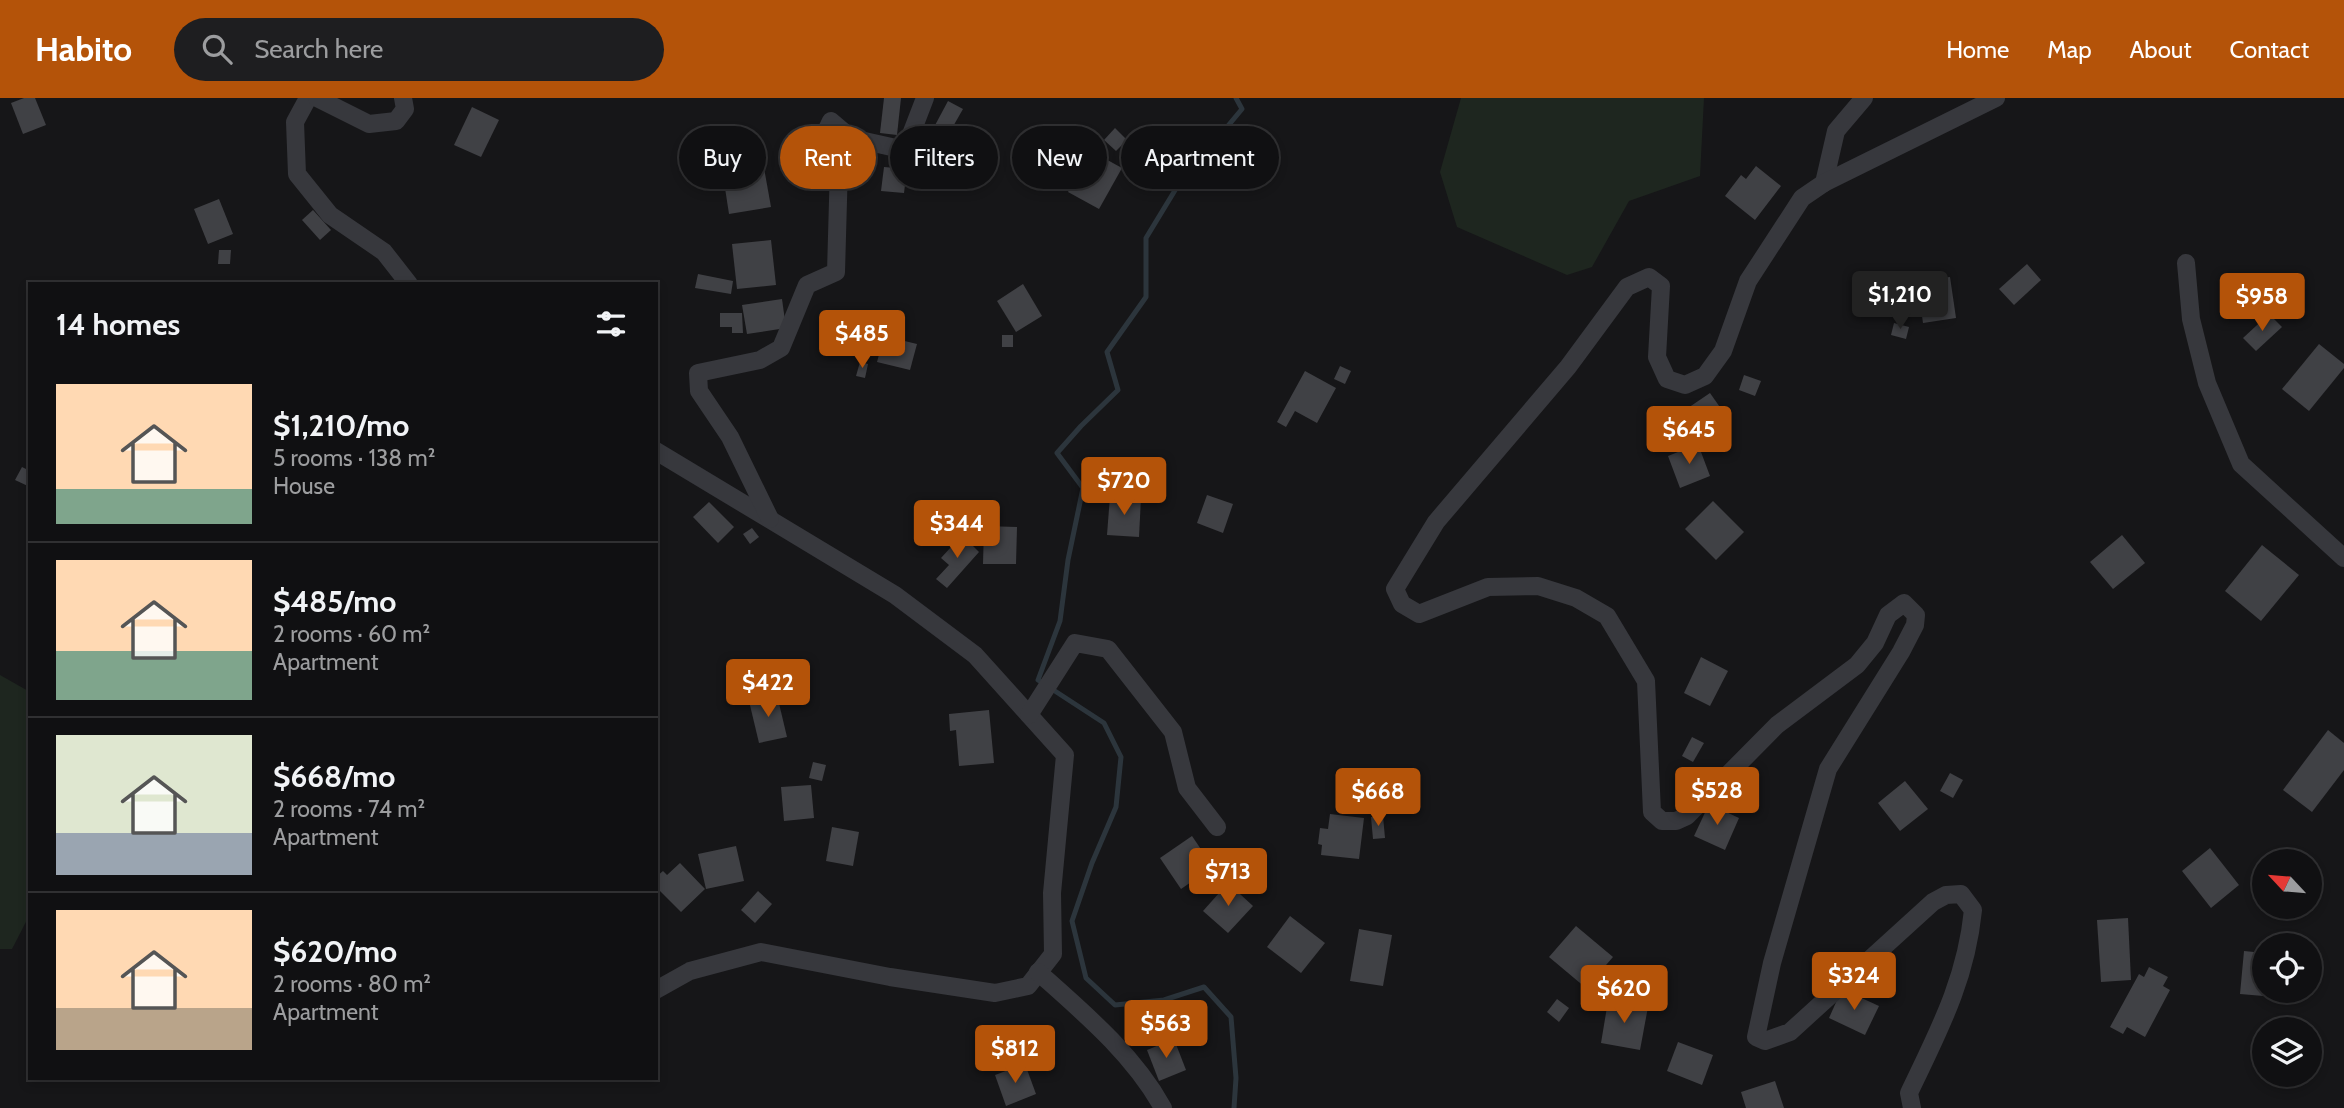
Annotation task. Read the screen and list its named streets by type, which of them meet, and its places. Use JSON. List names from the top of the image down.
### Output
{
  "north": "top left",
  "page": {
    "header": "Habito",
    "search": "Search here",
    "nav": [
      "Home",
      "Map",
      "About",
      "Contact"
    ],
    "chip": [
      "Buy",
      "Rent",
      "Filters",
      "New",
      "Apartment"
    ],
    "price": [
      "$1,210",
      "$958",
      "$485",
      "$645",
      "$720",
      "$344",
      "$422",
      "$528",
      "$668",
      "$713",
      "$324",
      "$620",
      "$563",
      "$812"
    ],
    "heading": "14 homes",
    "list": [
      {
        "name": "$1,210/mo",
        "note": "5 rooms · 138 m² · House"
      },
      {
        "name": "$485/mo",
        "note": "2 rooms · 60 m² · Apartment"
      },
      {
        "name": "$668/mo",
        "note": "2 rooms · 74 m² · Apartment"
      },
      {
        "name": "$620/mo",
        "note": "2 rooms · 80 m² · Apartment"
      }
    ]
  }
}
